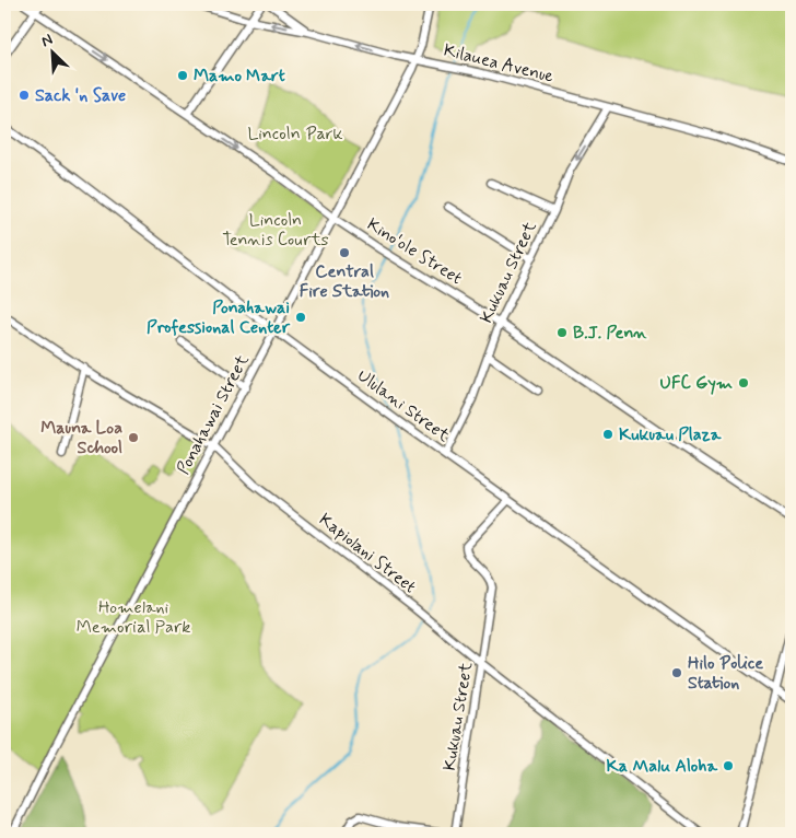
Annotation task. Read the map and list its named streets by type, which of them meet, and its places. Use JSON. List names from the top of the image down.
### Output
{
  "streets": {
    "street": [
      "Kilauea Avenue",
      "Kinoʻole Street",
      "Kukuau Street",
      "Ululani Street",
      "Ponahawai Street",
      "Kapiolani Street"
    ]
  },
  "crossings": [
    ["Kilauea Avenue", "Kukuau Street"],
    ["Kilauea Avenue", "Ponahawai Street"],
    ["Kinoʻole Street", "Kukuau Street"],
    ["Kinoʻole Street", "Ponahawai Street"],
    ["Kukuau Street", "Ululani Street"],
    ["Kukuau Street", "Kapiolani Street"],
    ["Ululani Street", "Ponahawai Street"],
    ["Ponahawai Street", "Kapiolani Street"]
  ],
  "one_way": ["Kinoʻole Street"],
  "parks": ["Lincoln Park", "Lincoln Tennis Courts", "Homelani Memorial Park"],
  "places": [
    "Mamo Mart",
    "Sack 'n Save",
    "Central Fire Station",
    "Ponahawai Professional Center",
    "B.J. Penn",
    "UFC Gym",
    "Kukuau Plaza",
    "Mauna Loa School",
    "Hilo Police Station",
    "Ka Malu Aloha"
  ],
  "north": "top left"
}
